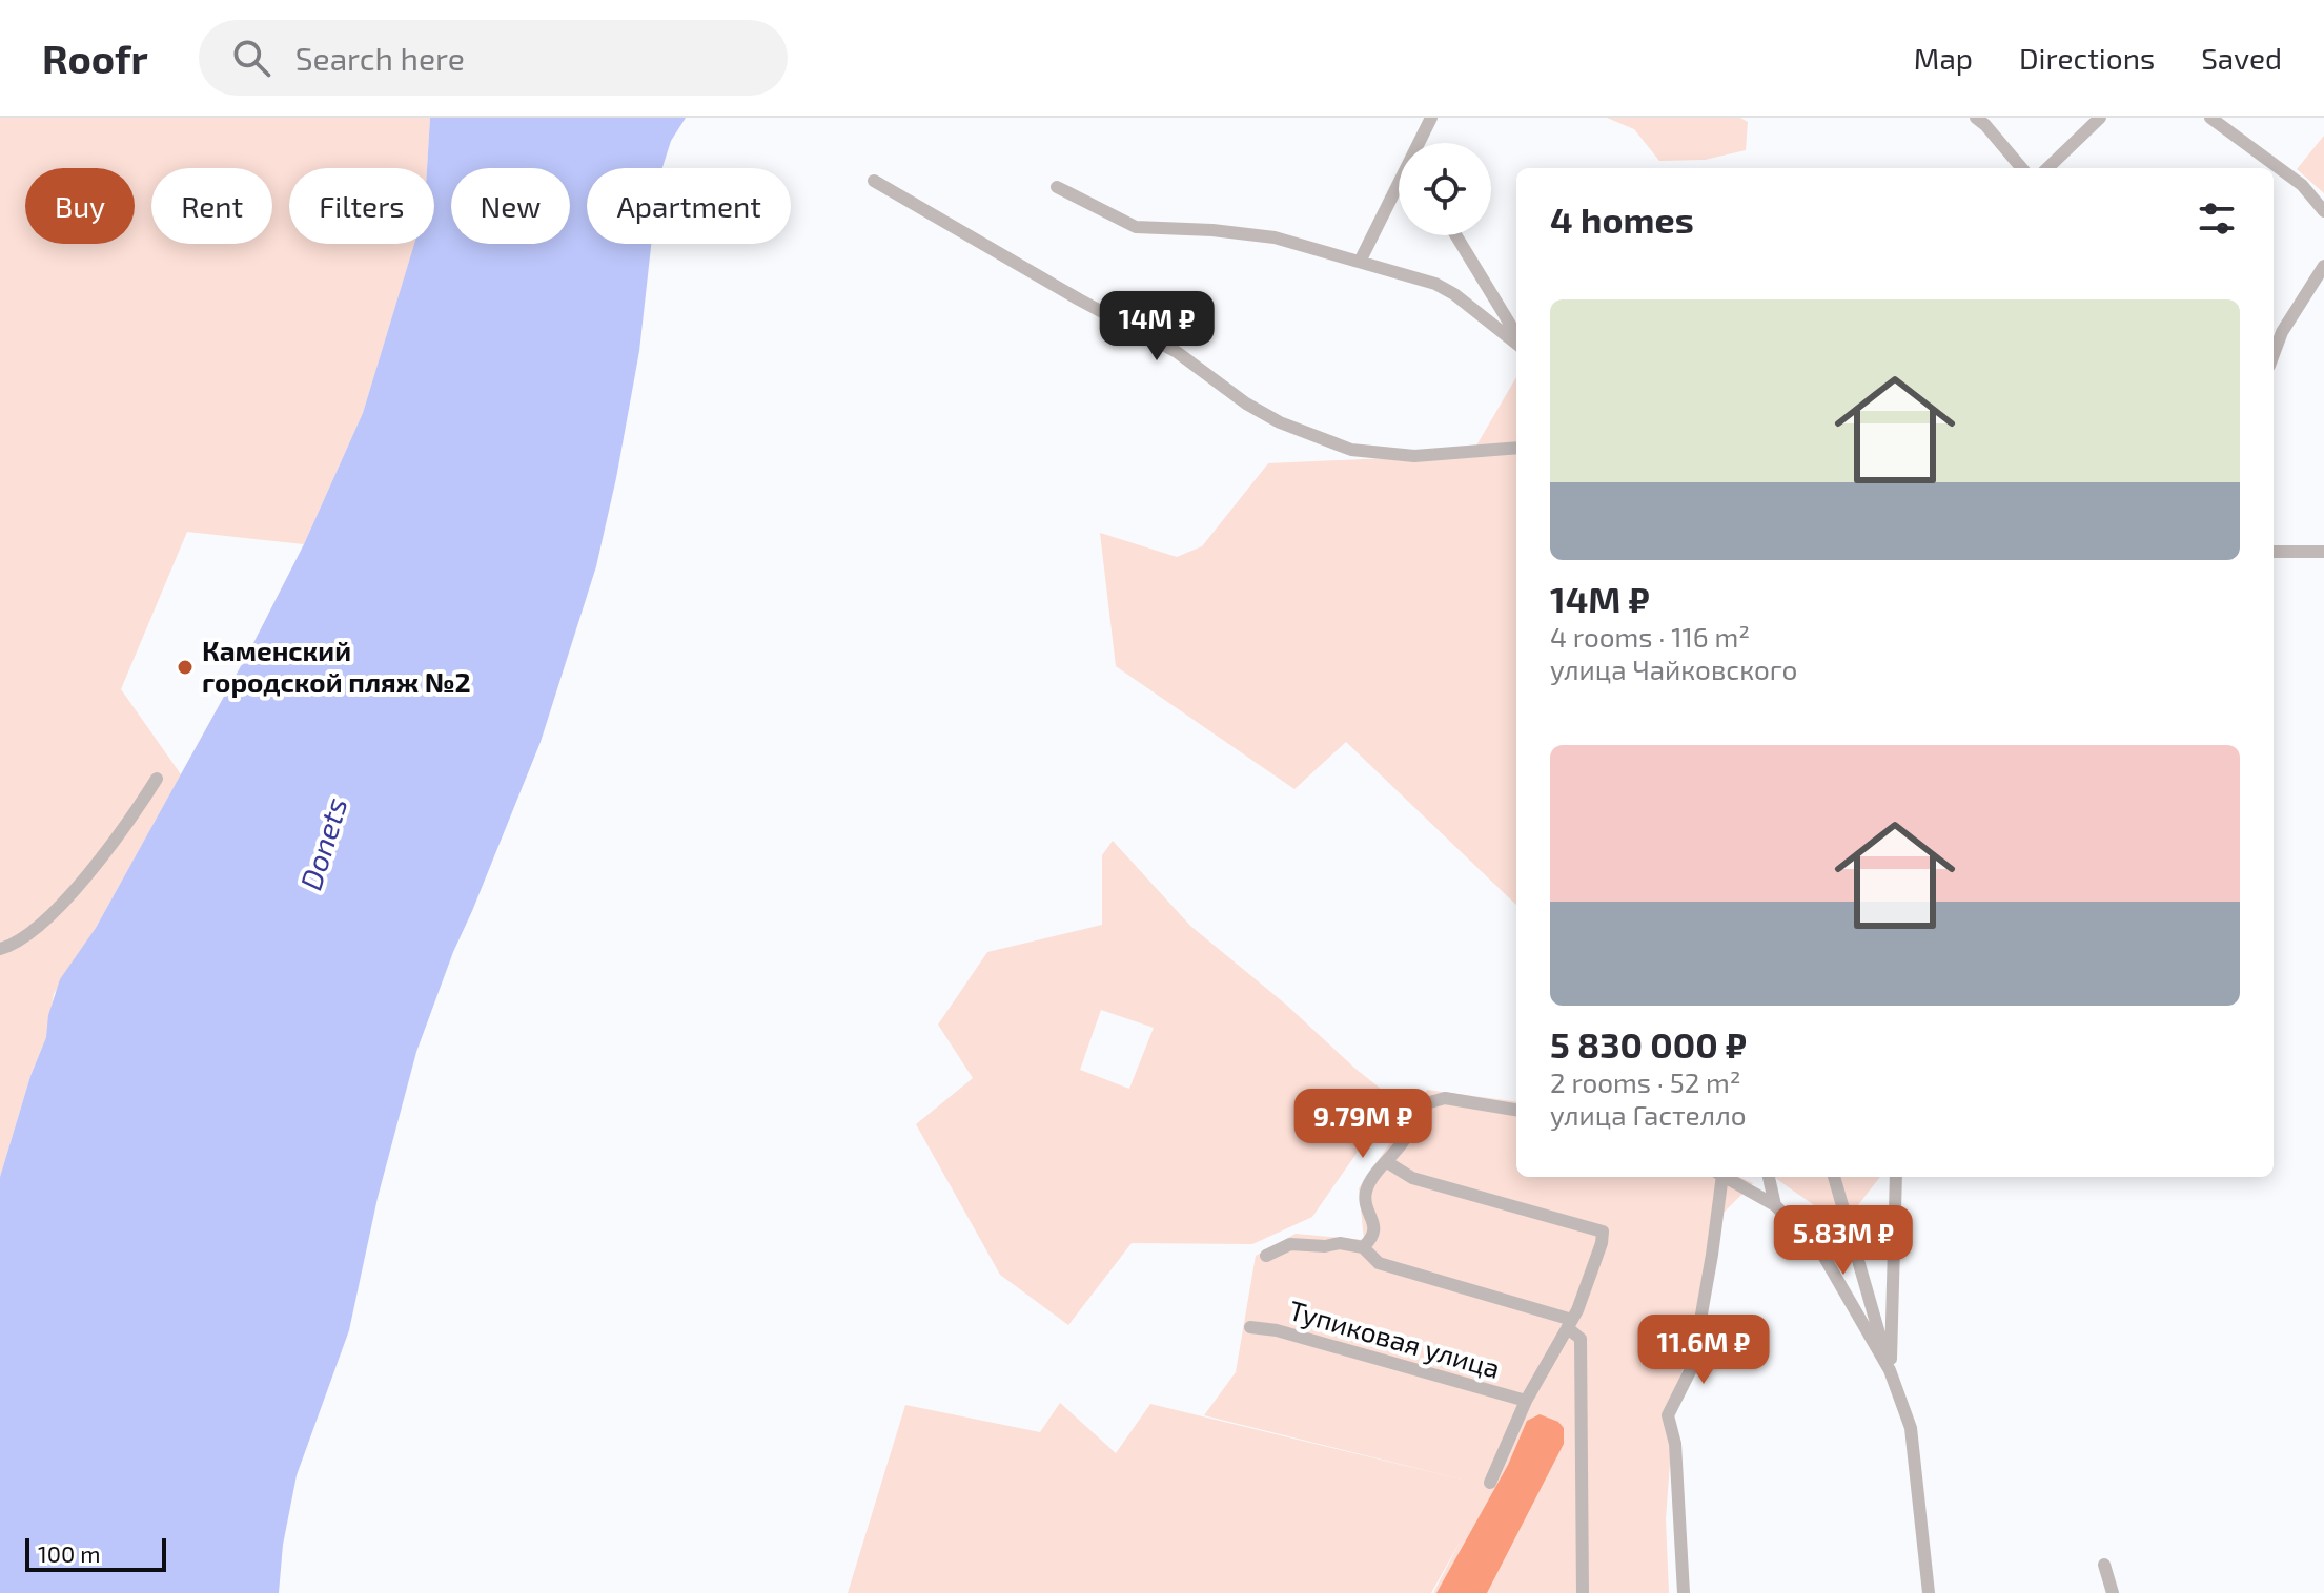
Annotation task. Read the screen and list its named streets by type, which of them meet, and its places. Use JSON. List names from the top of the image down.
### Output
{
  "streets": {
    "street": ["Тупиковая улица"]
  },
  "water": ["Donets"],
  "places": ["Каменский городской пляж №2"],
  "scale_bar": "100 m",
  "page": {
    "header": "Roofr",
    "search": "Search here",
    "nav": ["Map", "Directions", "Saved"],
    "chip": [
      "Buy",
      "Rent",
      "Filters",
      "New",
      "Apartment"
    ],
    "heading": "4 homes",
    "list": [
      {
        "name": "14M ₽",
        "note": "4 rooms · 116 m² · улица Чайковского"
      },
      {
        "name": "5 830 000 ₽",
        "note": "2 rooms · 52 m² · улица Гастелло"
      }
    ],
    "price": [
      "14M ₽",
      "9.79M ₽",
      "5.83M ₽",
      "11.6M ₽"
    ],
    "scale": "100 m"
  }
}
